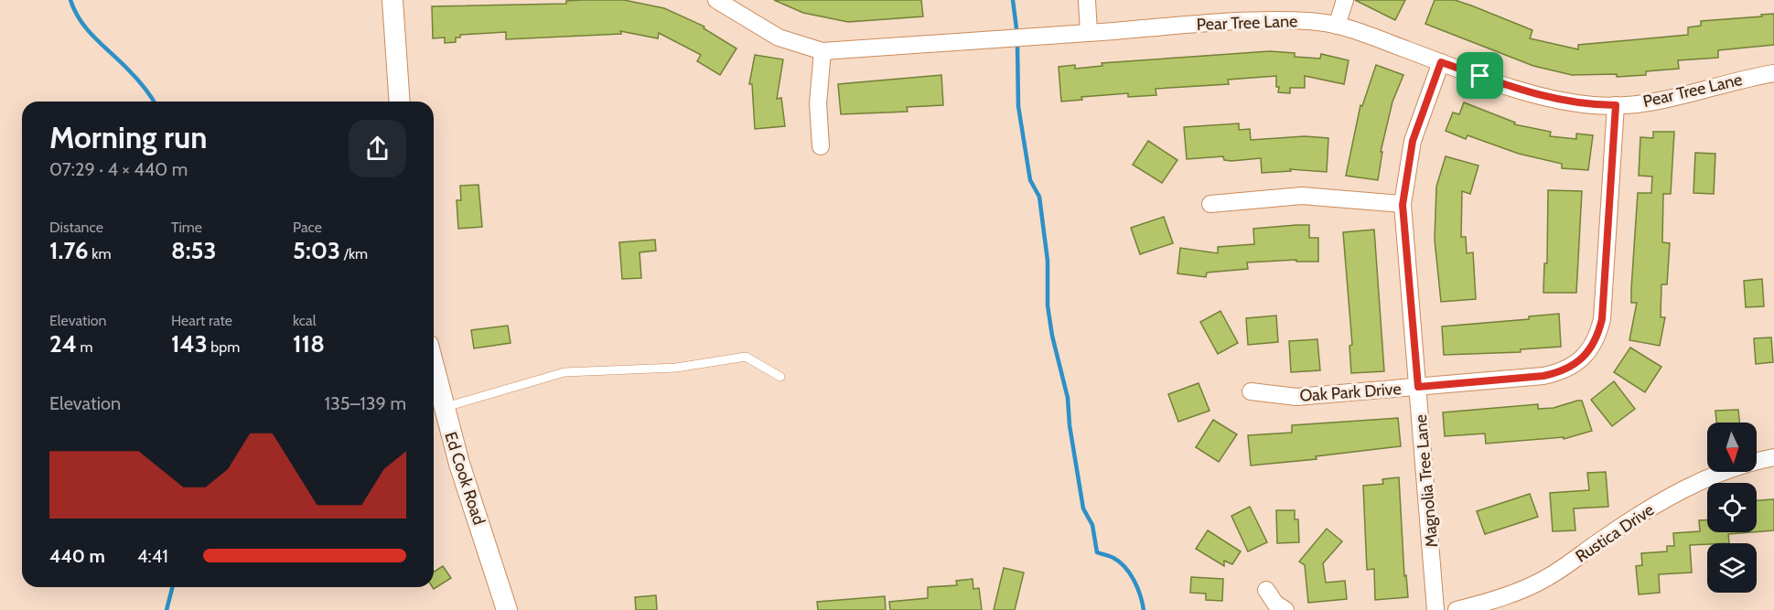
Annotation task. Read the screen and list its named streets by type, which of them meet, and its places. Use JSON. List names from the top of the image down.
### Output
{
  "streets": {
    "street": [
      "Pear Tree Lane",
      "Oak Park Drive",
      "Ed Cook Road",
      "Magnolia Tree Lane",
      "Rustica Drive"
    ]
  },
  "crossings": [
    ["Pear Tree Lane", "Oak Park Drive"],
    ["Pear Tree Lane", "Magnolia Tree Lane"],
    ["Oak Park Drive", "Magnolia Tree Lane"]
  ],
  "north": "bottom",
  "page": {
    "heading": ["Morning run", "07:29 · 4 × 440 m"],
    "stats": [
      ["Distance", "1.76 km"],
      ["Time", "8:53"],
      ["Pace", "5:03 /km"],
      ["Elevation", "24 m"],
      ["Heart rate", "143 bpm"],
      ["kcal", "118"]
    ],
    "chart": ["Elevation", "135–139 m"],
    "list": [
      {
        "name": "440 m",
        "note": "4:41"
      }
    ]
  }
}
